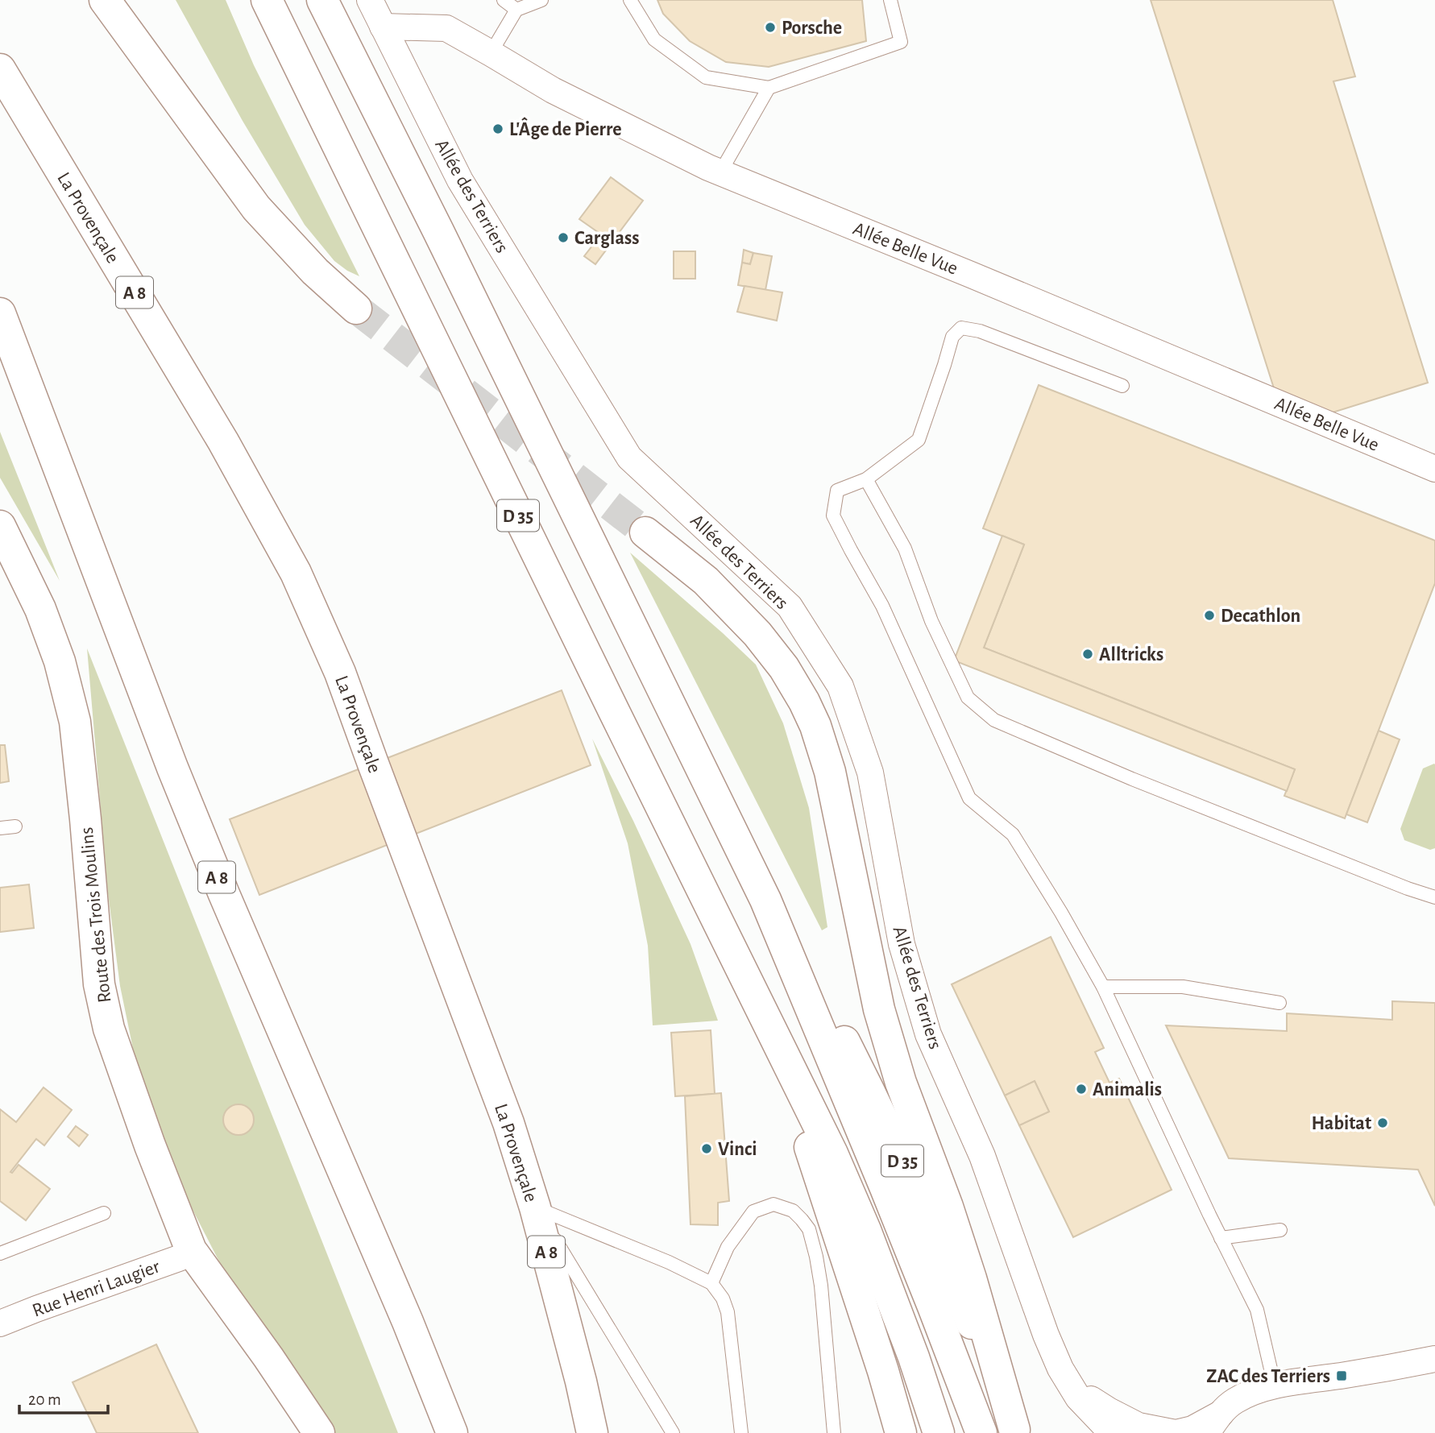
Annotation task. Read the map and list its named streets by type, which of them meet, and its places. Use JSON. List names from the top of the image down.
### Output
{
  "streets": {
    "main road": [
      "La Provençale",
      "A 8",
      "D 35",
      "Route des Trois Moulins"
    ],
    "street": ["Allée des Terriers", "Allée Belle Vue", "Rue Henri Laugier"]
  },
  "crossings": [
    ["Allée des Terriers", "Allée Belle Vue"],
    ["Route des Trois Moulins", "Rue Henri Laugier"]
  ],
  "places": {
    "other": [
      "Porsche",
      "L'Âge de Pierre",
      "Carglass",
      "Decathlon",
      "Alltricks",
      "Animalis",
      "Habitat",
      "Vinci"
    ],
    "transit": ["ZAC des Terriers"]
  },
  "scale_bar": "20 m"
}
